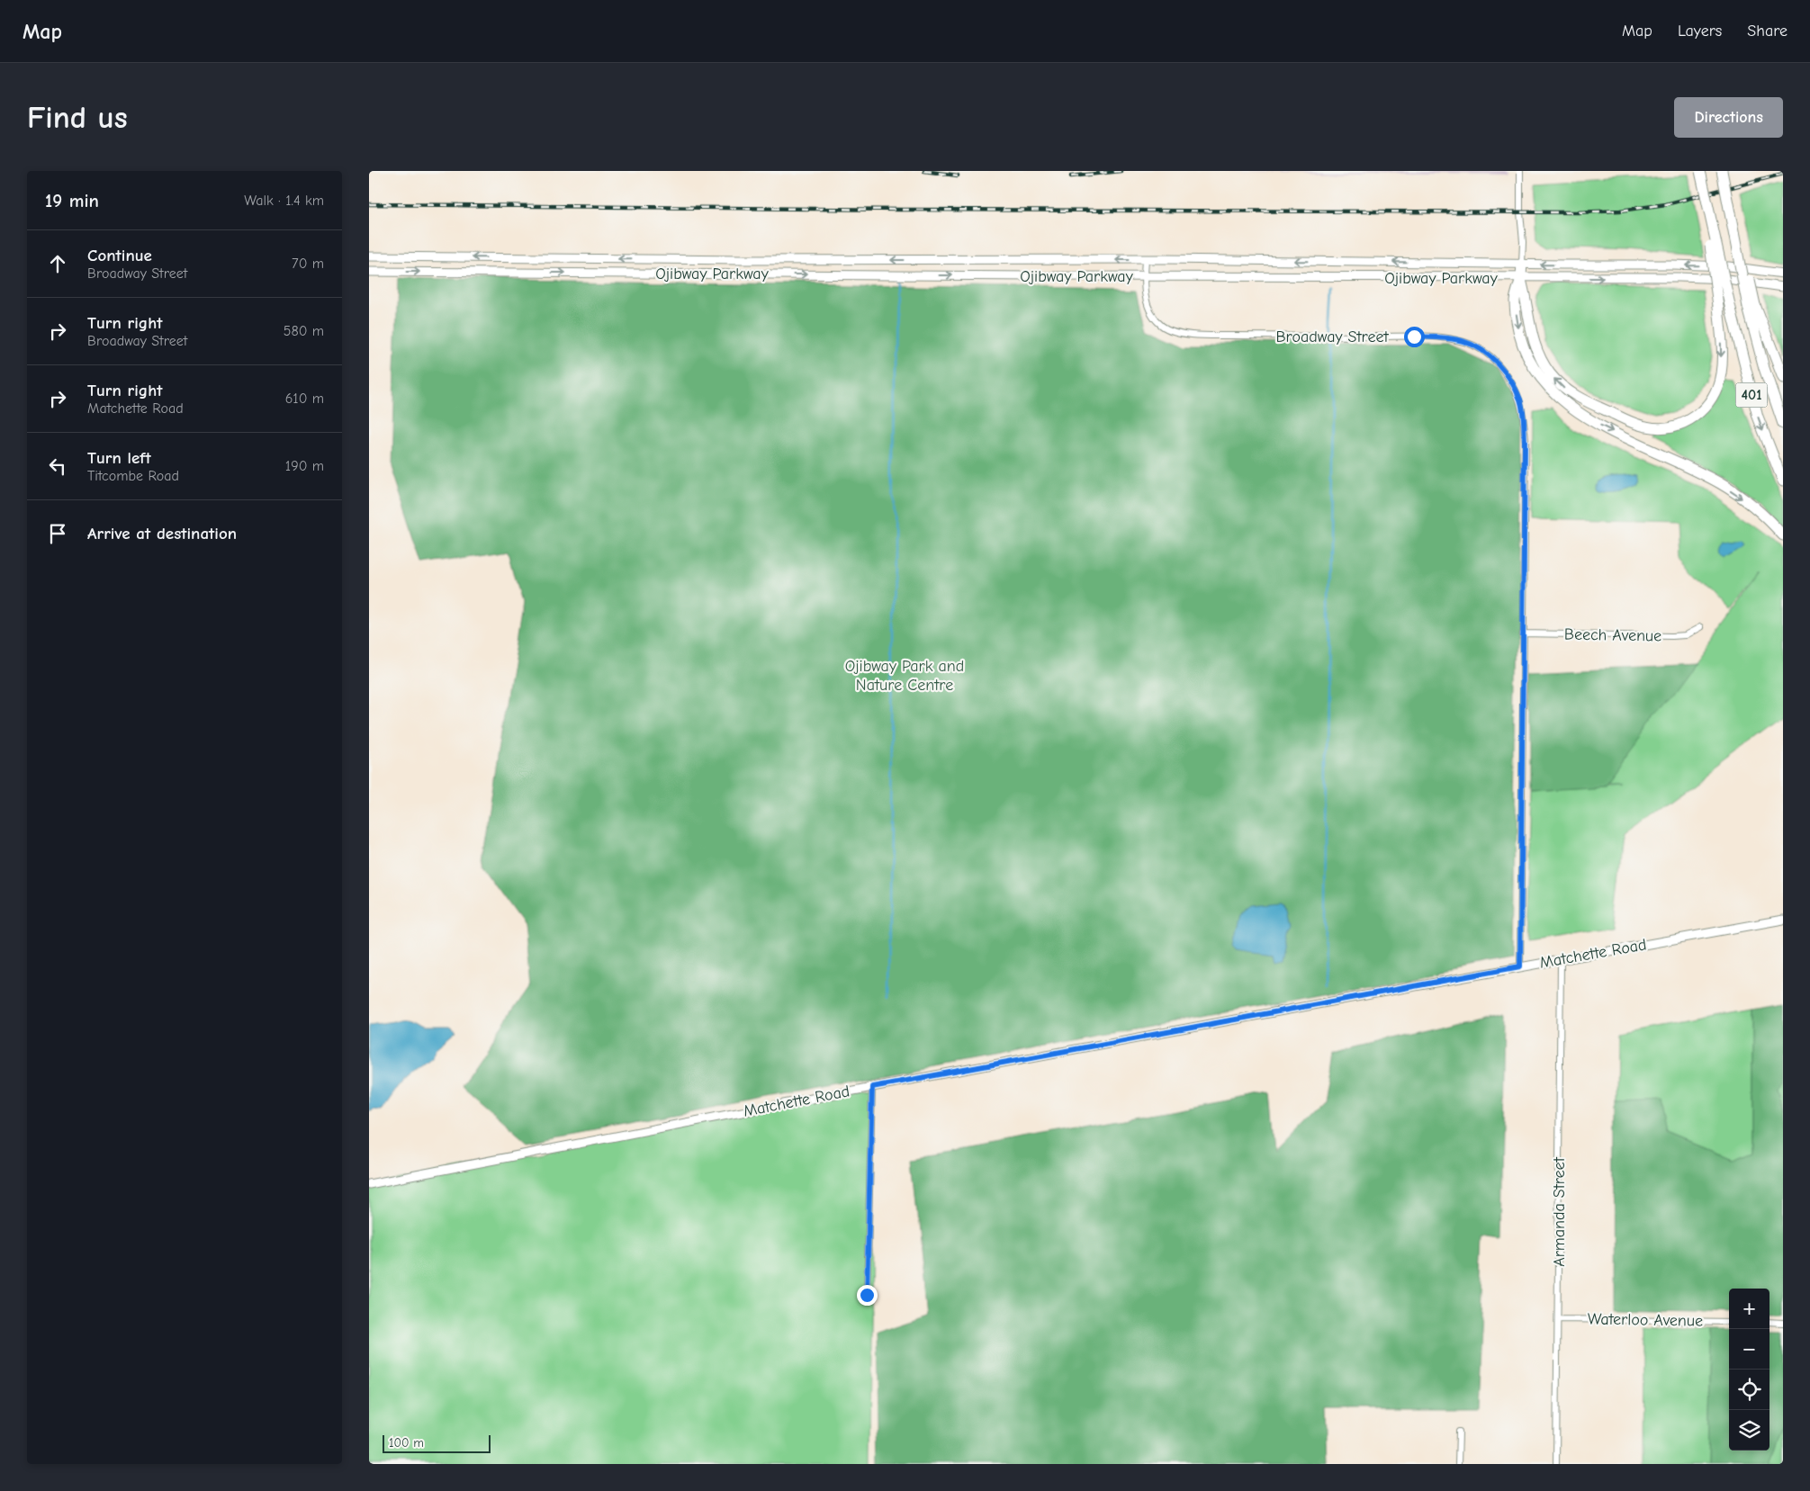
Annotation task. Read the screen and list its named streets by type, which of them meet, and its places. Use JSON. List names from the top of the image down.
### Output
{
  "streets": {
    "highway": ["401"],
    "main road": ["Ojibway Parkway", "Matchette Road"],
    "street": [
      "Broadway Street",
      "Beech Avenue",
      "Armanda Street",
      "Waterloo Avenue"
    ]
  },
  "crossings": [
    ["Ojibway Parkway", "Broadway Street"],
    ["Broadway Street", "Beech Avenue"],
    ["Broadway Street", "Matchette Road"],
    ["Matchette Road", "Armanda Street"],
    ["Armanda Street", "Waterloo Avenue"]
  ],
  "parks": ["Ojibway Park and Nature Centre"],
  "scale_bar": "100 m",
  "page": {
    "header": "Map",
    "nav": ["Map", "Layers", "Share"],
    "buttons": "Directions",
    "title": "Find us",
    "heading": ["19 min", "Walk · 1.4 km"],
    "list": [
      ["Continue", "Broadway Street", "70 m"],
      ["Turn right", "Broadway Street", "580 m"],
      ["Turn right", "Matchette Road", "610 m"],
      ["Turn left", "Titcombe Road", "190 m"],
      "Arrive at destination"
    ],
    "map_buttons": ["+", "−"],
    "scale": "100 m"
  }
}
